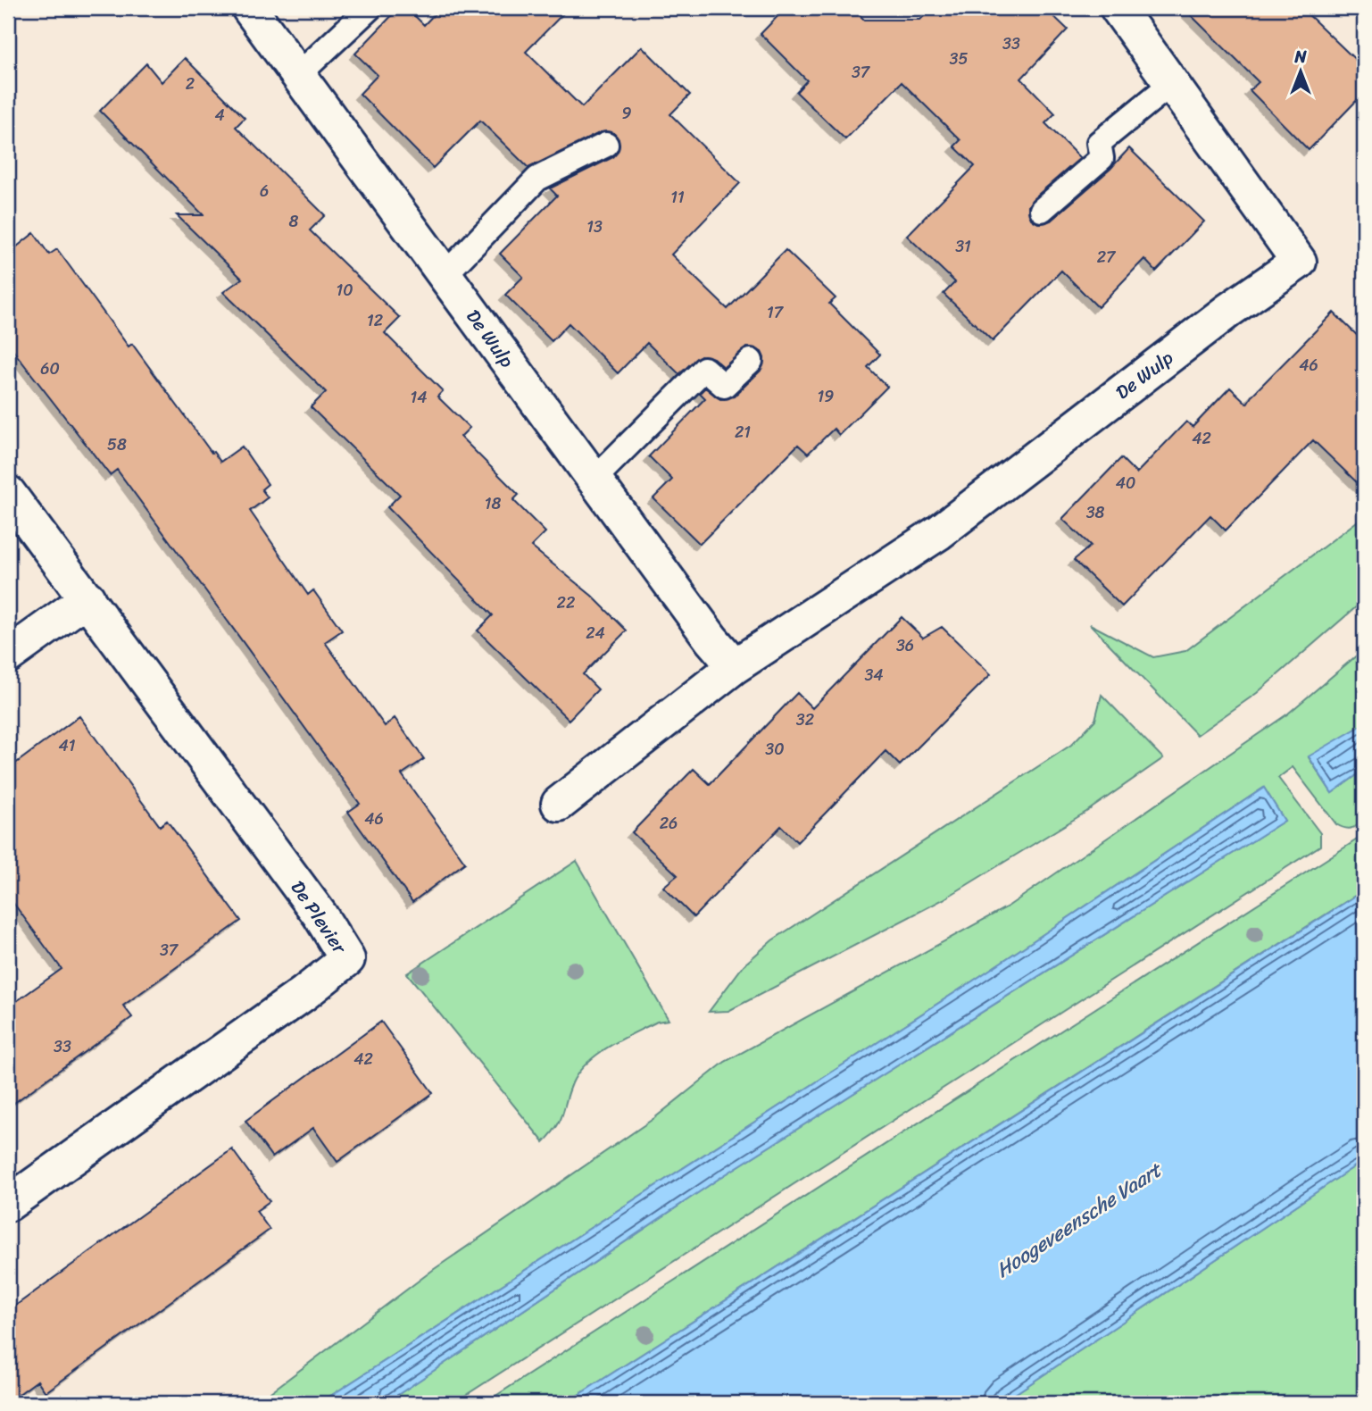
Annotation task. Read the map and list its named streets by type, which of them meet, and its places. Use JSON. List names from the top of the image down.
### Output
{
  "streets": {
    "street": ["De Wulp", "De Plevier"]
  },
  "water": ["Hoogeveensche Vaart"],
  "house_numbers": [
    "33",
    "35",
    "37",
    "2",
    "9",
    "4",
    "6",
    "11",
    "8",
    "13",
    "31",
    "27",
    "10",
    "17",
    "12",
    "46",
    "60",
    "19",
    "14",
    "21",
    "42",
    "58",
    "40",
    "18",
    "38",
    "22",
    "24",
    "36",
    "34",
    "32",
    "41",
    "30",
    "46",
    "26",
    "37",
    "33",
    "42"
  ],
  "north": "top"
}
